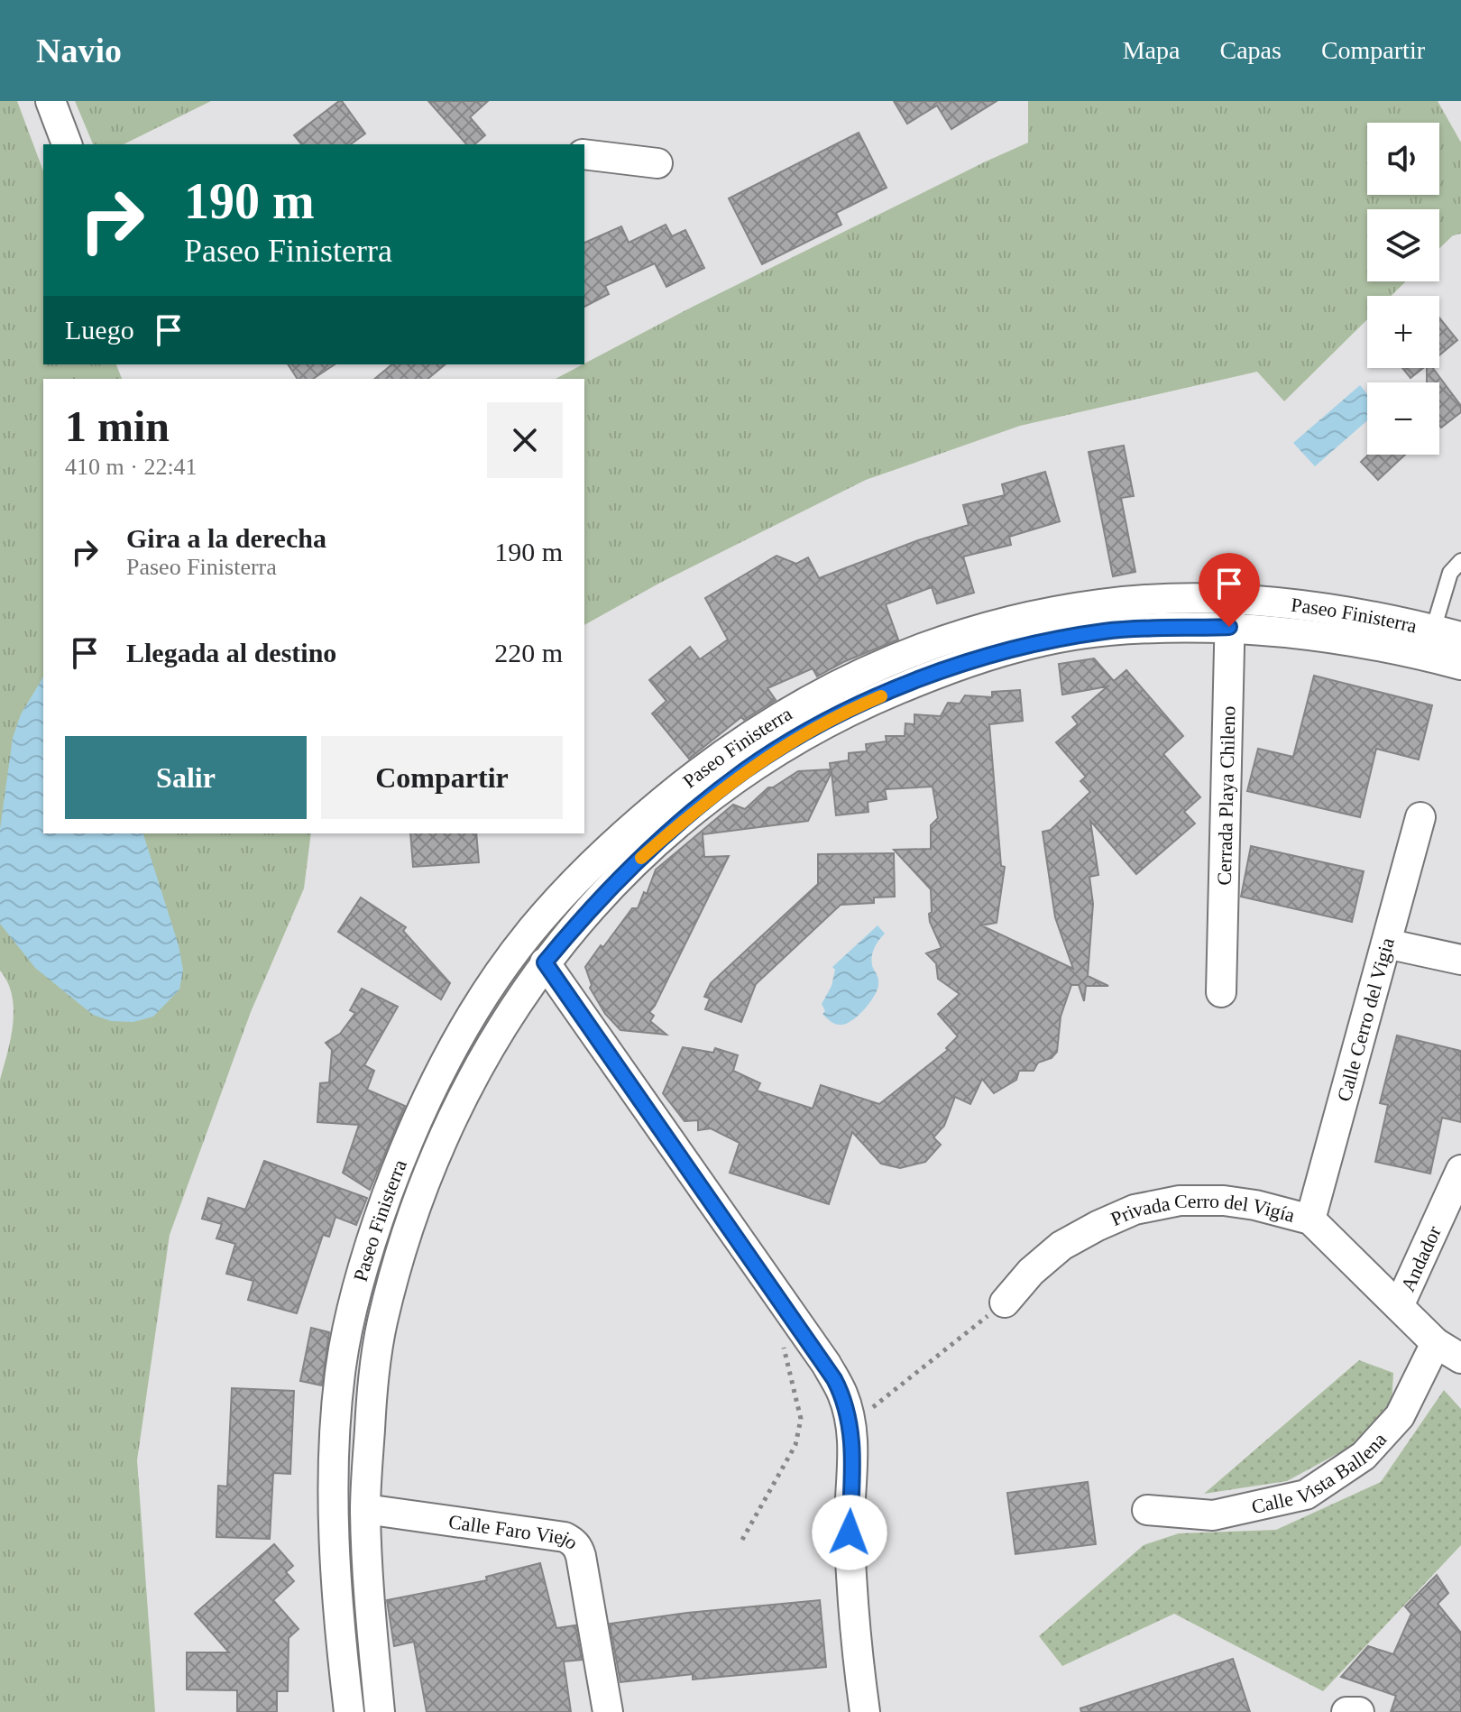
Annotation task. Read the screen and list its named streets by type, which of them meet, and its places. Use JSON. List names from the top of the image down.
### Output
{
  "streets": {
    "street": [
      "Paseo Finisterra",
      "Cerrada Playa Chileno",
      "Calle Cerro del Vigia",
      "Privada Cerro del Vigía",
      "Andador",
      "Calle Vista Ballena",
      "Calle Faro Viejo"
    ]
  },
  "crossings": [
    ["Paseo Finisterra", "Cerrada Playa Chileno"],
    ["Paseo Finisterra", "Calle Faro Viejo"],
    ["Calle Cerro del Vigia", "Privada Cerro del Vigía"],
    ["Privada Cerro del Vigía", "Andador"],
    ["Privada Cerro del Vigía", "Calle Vista Ballena"]
  ],
  "page": {
    "header": "Navio",
    "nav": ["Mapa", "Capas", "Compartir"],
    "map_buttons": ["+", "−"],
    "turn": ["190 m", "Paseo Finisterra"],
    "then": "Luego",
    "heading": ["1 min", "410 m · 22:41"],
    "list": [
      {
        "name": "Gira a la derecha",
        "note": "Paseo Finisterra",
        "value": "190 m"
      },
      {
        "name": "Llegada al destino",
        "value": "220 m"
      }
    ],
    "buttons": ["Salir", "Compartir"]
  }
}
